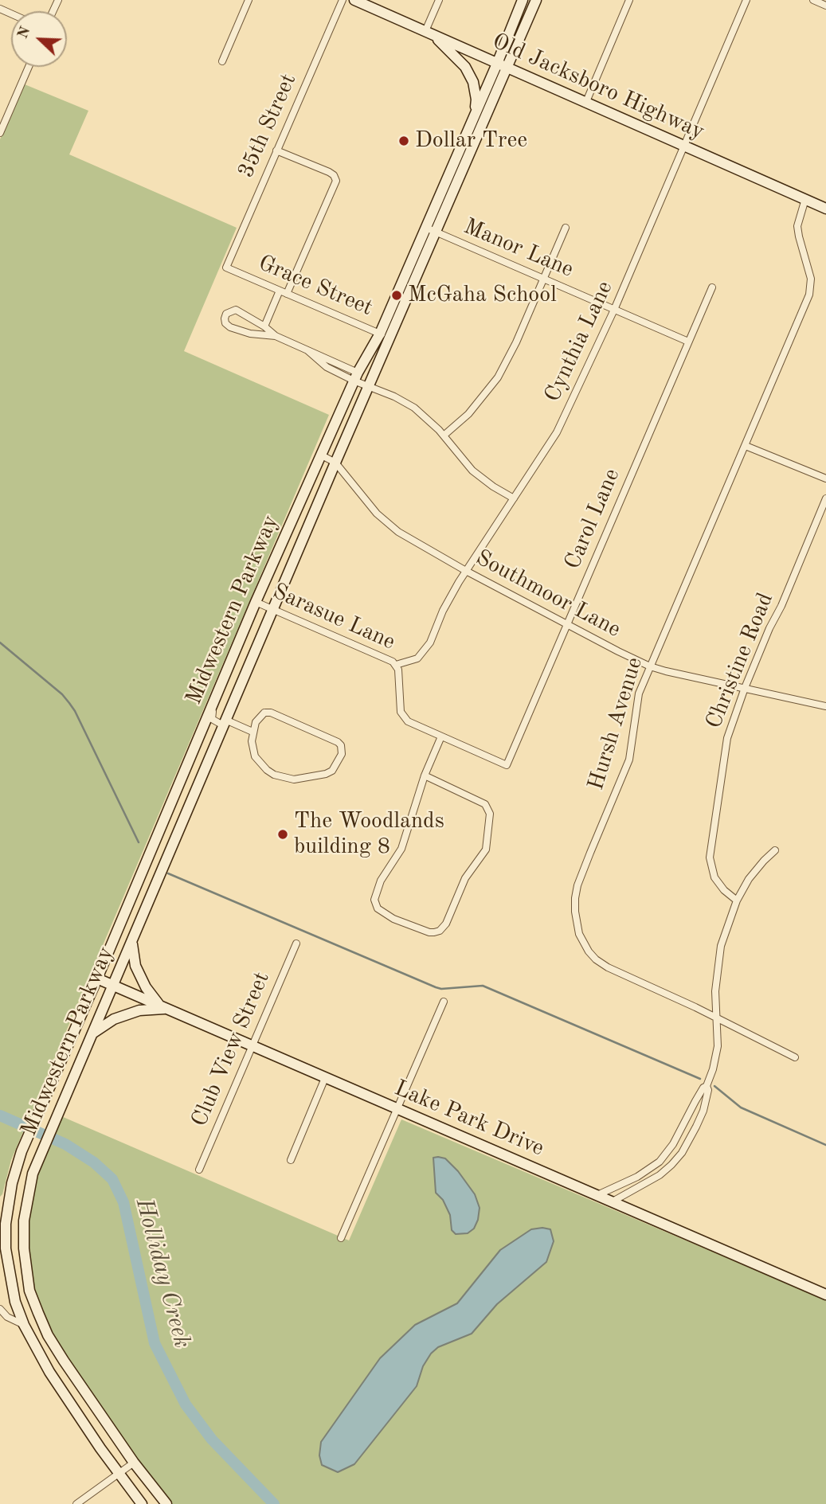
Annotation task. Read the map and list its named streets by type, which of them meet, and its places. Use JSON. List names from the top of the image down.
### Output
{
  "streets": {
    "main road": ["Old Jacksboro Highway", "Midwestern Parkway", "Lake Park Drive"],
    "street": [
      "35th Street",
      "Manor Lane",
      "Grace Street",
      "Cynthia Lane",
      "Carol Lane",
      "Southmoor Lane",
      "Sarasue Lane",
      "Christine Road",
      "Hursh Avenue",
      "Club View Street"
    ]
  },
  "crossings": [
    ["Old Jacksboro Highway", "Cynthia Lane"],
    ["Old Jacksboro Highway", "Midwestern Parkway"],
    ["Old Jacksboro Highway", "Hursh Avenue"],
    ["35th Street", "Grace Street"],
    ["Manor Lane", "Cynthia Lane"],
    ["Manor Lane", "Carol Lane"],
    ["Manor Lane", "Midwestern Parkway"],
    ["Grace Street", "Midwestern Parkway"],
    ["Cynthia Lane", "Southmoor Lane"],
    ["Cynthia Lane", "Sarasue Lane"],
    ["Carol Lane", "Southmoor Lane"],
    ["Carol Lane", "Sarasue Lane"],
    ["Southmoor Lane", "Midwestern Parkway"],
    ["Southmoor Lane", "Christine Road"],
    ["Southmoor Lane", "Hursh Avenue"],
    ["Midwestern Parkway", "Sarasue Lane"],
    ["Midwestern Parkway", "Lake Park Drive"],
    ["Club View Street", "Lake Park Drive"]
  ],
  "water": ["Holliday Creek"],
  "places": ["Dollar Tree", "McGaha School", "The Woodlands building 8"],
  "north": "top left"
}
